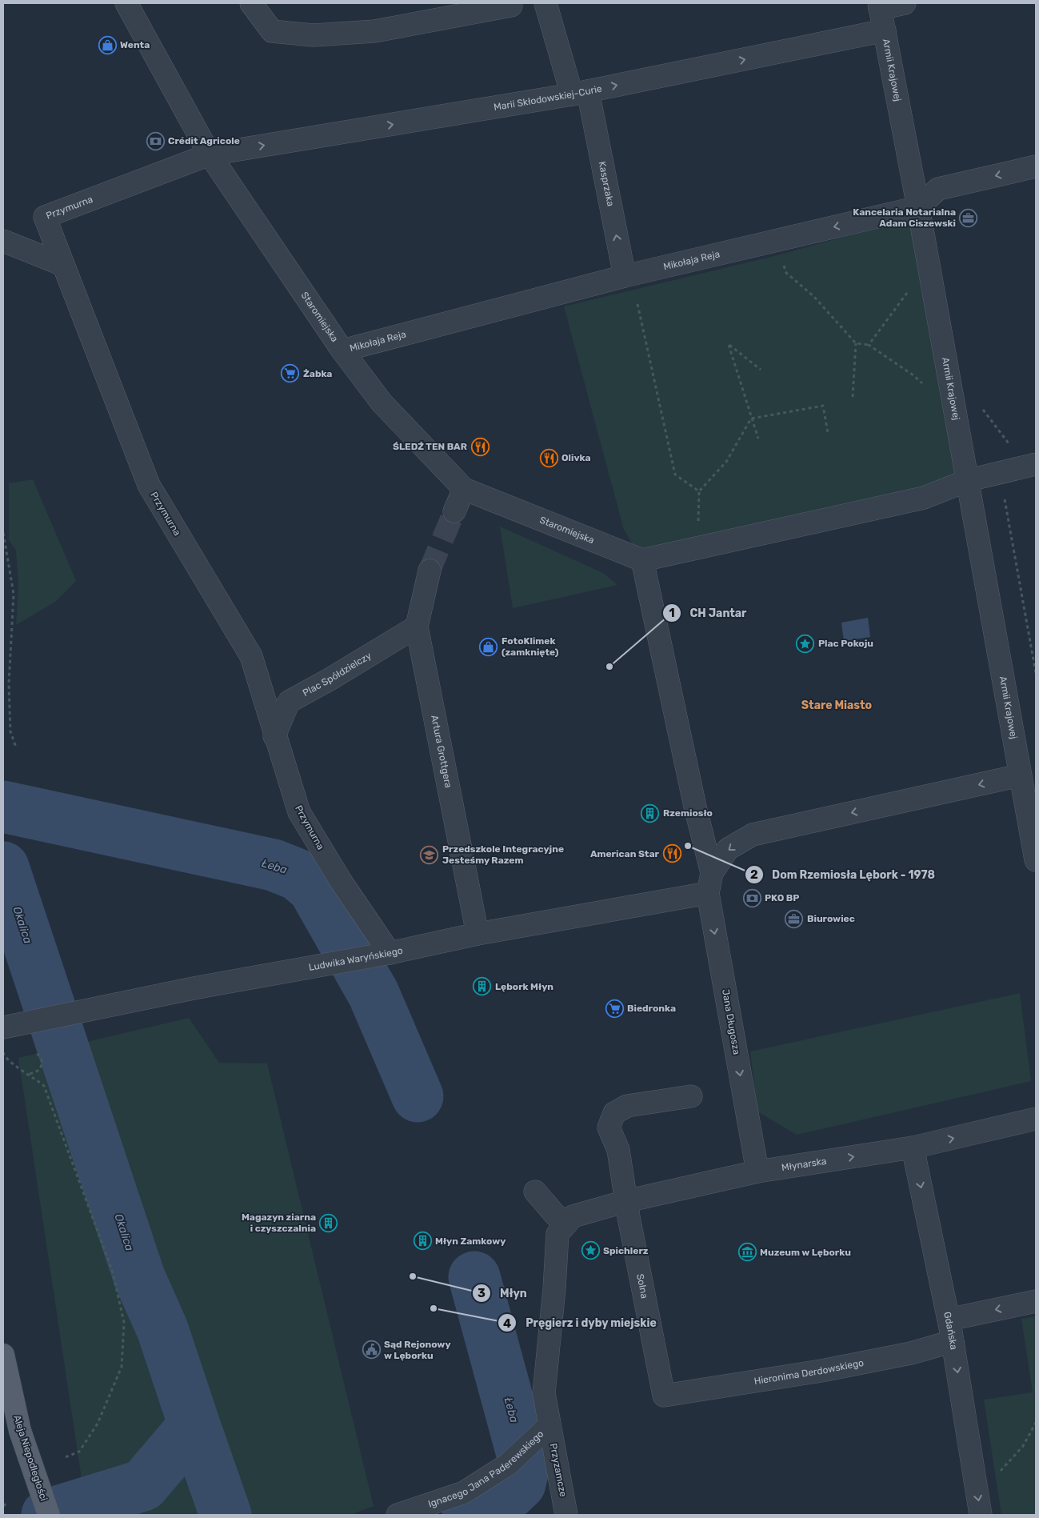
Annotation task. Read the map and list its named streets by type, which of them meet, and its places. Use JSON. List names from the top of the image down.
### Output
{
  "streets": {
    "main road": ["Aleja Niepodległości"],
    "street": [
      "Armii Krajowej",
      "Marii Skłodowskiej-Curie",
      "Kasprzaka",
      "Przymurna",
      "Mikołaja Reja",
      "Staromiejska",
      "Plac Spółdzielczy",
      "Artura Grottgera",
      "Ludwika Waryńskiego",
      "Jana Długosza",
      "Młynarska",
      "Solna",
      "Gdańska",
      "Hieronima Derdowskiego",
      "Ignacego Jana Paderewskiego",
      "Przyzamcze"
    ]
  },
  "crossings": [
    ["Armii Krajowej", "Marii Skłodowskiej-Curie"],
    ["Armii Krajowej", "Mikołaja Reja"],
    ["Marii Skłodowskiej-Curie", "Kasprzaka"],
    ["Marii Skłodowskiej-Curie", "Przymurna"],
    ["Marii Skłodowskiej-Curie", "Staromiejska"],
    ["Kasprzaka", "Mikołaja Reja"],
    ["Przymurna", "Staromiejska"],
    ["Przymurna", "Plac Spółdzielczy"],
    ["Przymurna", "Ludwika Waryńskiego"],
    ["Mikołaja Reja", "Staromiejska"],
    ["Staromiejska", "Jana Długosza"],
    ["Plac Spółdzielczy", "Artura Grottgera"],
    ["Artura Grottgera", "Ludwika Waryńskiego"],
    ["Ludwika Waryńskiego", "Jana Długosza"],
    ["Jana Długosza", "Młynarska"],
    ["Młynarska", "Solna"],
    ["Młynarska", "Gdańska"],
    ["Młynarska", "Ignacego Jana Paderewskiego"],
    ["Solna", "Hieronima Derdowskiego"],
    ["Gdańska", "Hieronima Derdowskiego"],
    ["Ignacego Jana Paderewskiego", "Przyzamcze"]
  ],
  "one_way": [
    "Kasprzaka",
    "Mikołaja Reja",
    "Jana Długosza",
    "Młynarska",
    "Gdańska"
  ],
  "districts": ["Stare Miasto"],
  "water": ["Łeba", "Okalica"],
  "places": {
    "shop": ["Wenta", "FotoKlimek (zamknięte)"],
    "bank": ["Crédit Agricole", "PKO BP"],
    "office": ["Kancelaria Notarialna Adam Ciszewski", "Biurowiec"],
    "supermarket": ["Żabka", "Biedronka"],
    "restaurant": ["ŚLEDŹ TEN BAR", "Olivka", "American Star"],
    "place": ["Plac Pokoju", "Spichlerz"],
    "other": [
      "CH Jantar",
      "Dom Rzemiosła Lębork - 1978",
      "Młyn",
      "Pręgierz i dyby miejskie"
    ],
    "building": [
      "Rzemiosło",
      "Lębork Młyn",
      "Magazyn ziarna i czyszczalnia",
      "Młyn Zamkowy"
    ],
    "school or university": ["Przedszkole Integracyjne Jesteśmy Razem"],
    "museum": ["Muzeum w Lęborku"],
    "public building": ["Sąd Rejonowy w Lęborku"]
  }
}
